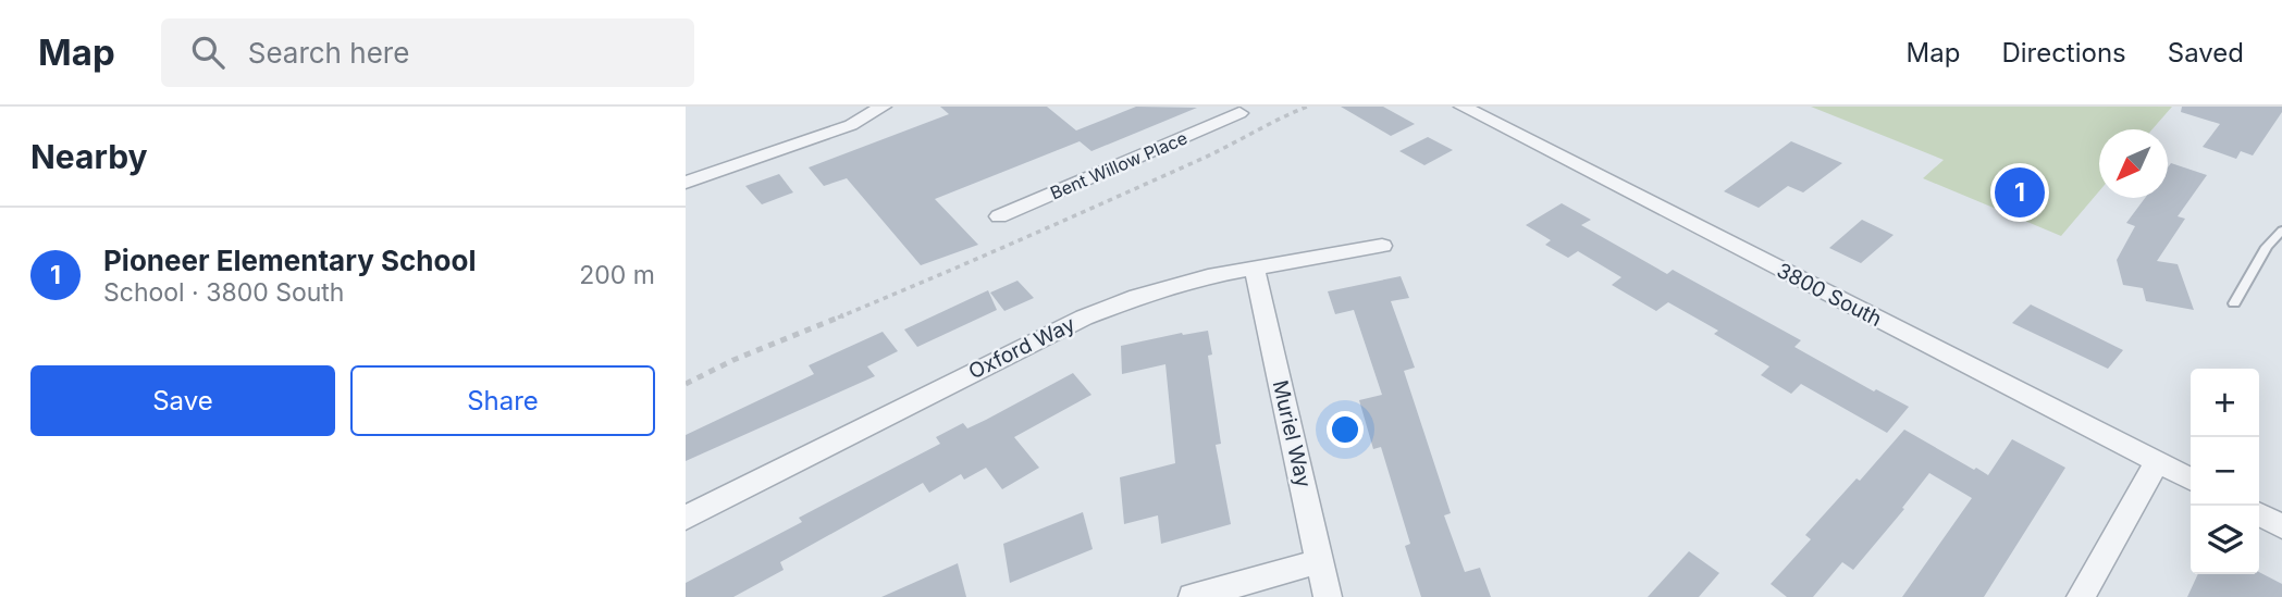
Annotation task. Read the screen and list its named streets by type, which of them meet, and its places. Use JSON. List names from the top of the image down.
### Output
{
  "streets": {
    "street": [
      "Bent Willow Place",
      "3800 South",
      "Oxford Way",
      "Muriel Way"
    ]
  },
  "crossings": [
    ["Oxford Way", "Muriel Way"]
  ],
  "north": "bottom left",
  "page": {
    "header": "Map",
    "search": "Search here",
    "nav": ["Map", "Directions", "Saved"],
    "heading": "Nearby",
    "pins": "1",
    "list": [
      {
        "mark": "1",
        "name": "Pioneer Elementary School",
        "note": "School · 3800 South",
        "value": "200 m"
      }
    ],
    "buttons": ["Save", "Share"],
    "map_buttons": ["+", "−"]
  }
}
